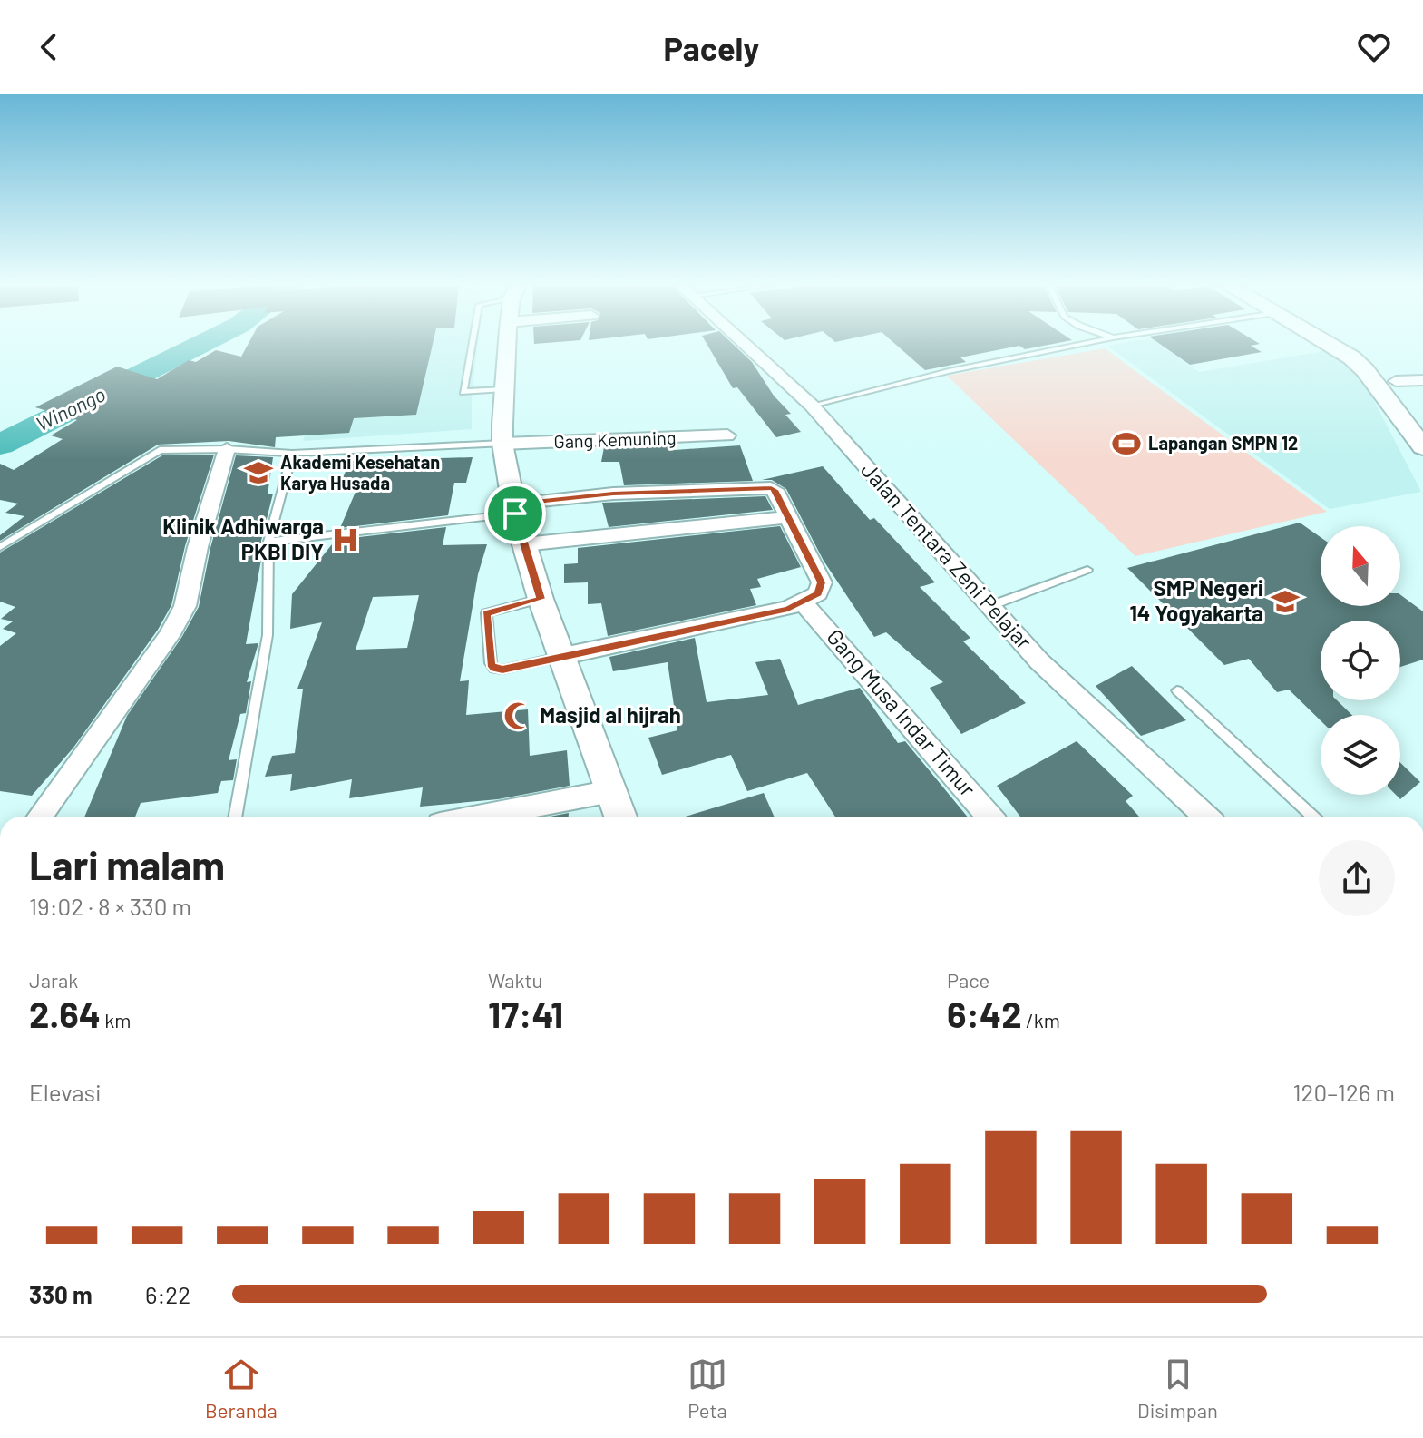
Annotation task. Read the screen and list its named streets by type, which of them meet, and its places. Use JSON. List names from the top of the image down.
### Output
{
  "streets": {
    "street": ["Gang Kemuning", "Jalan Tentara Zeni Pelajar", "Gang Musa Indar Timur"]
  },
  "water": ["Winongo"],
  "places": {
    "sports": ["Lapangan SMPN 12"],
    "school or university": ["Akademi Kesehatan Karya Husada", "SMP Negeri 14 Yogyakarta"],
    "hospital": ["Klinik Adhiwarga PKBI DIY"],
    "mosque": ["Masjid al hijrah"]
  },
  "north": "top",
  "page": {
    "header": "Pacely",
    "heading": ["Lari malam", "19:02 · 8 × 330 m"],
    "stats": [
      ["Jarak", "2.64 km"],
      ["Waktu", "17:41"],
      ["Pace", "6:42 /km"]
    ],
    "chart": ["Elevasi", "120–126 m"],
    "list": [
      {
        "name": "330 m",
        "note": "6:22"
      }
    ],
    "tabs": ["Beranda", "Peta", "Disimpan"]
  }
}
